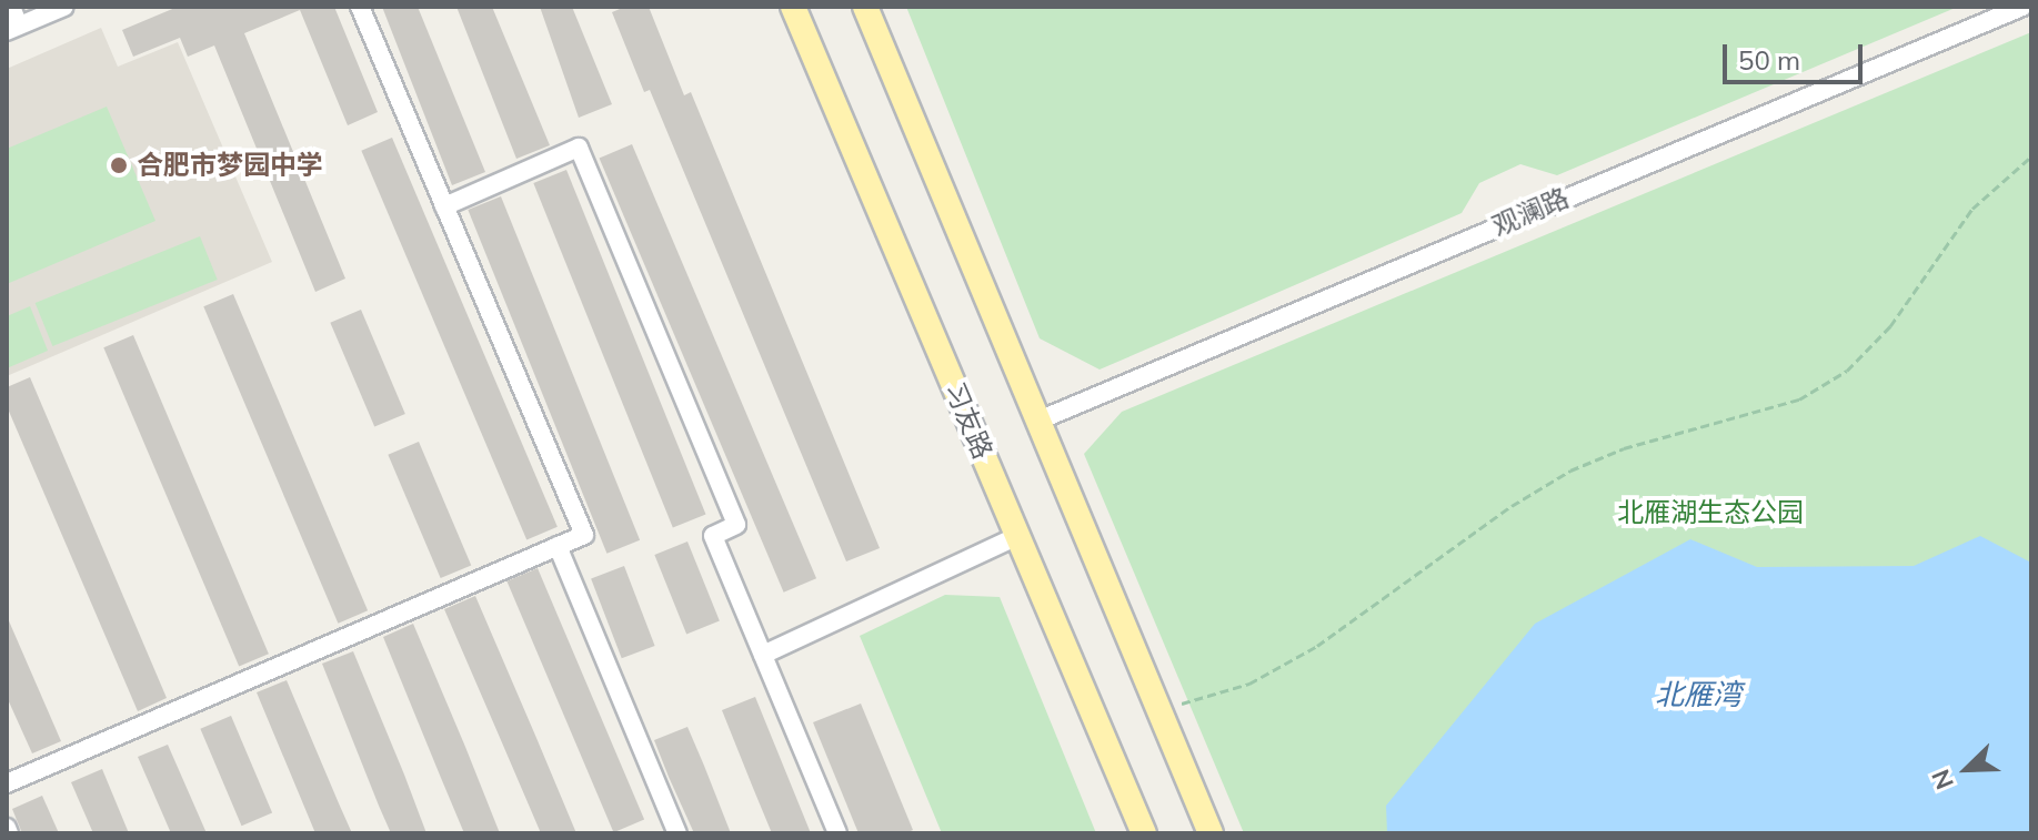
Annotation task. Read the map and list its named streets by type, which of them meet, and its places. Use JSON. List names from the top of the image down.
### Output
{
  "streets": {
    "main road": ["习友路"],
    "street": ["观澜路"]
  },
  "water": ["北雁湾"],
  "parks": ["北雁湖生态公园"],
  "places": ["合肥市梦园中学"],
  "scale_bar": "50 m",
  "north": "bottom left"
}
